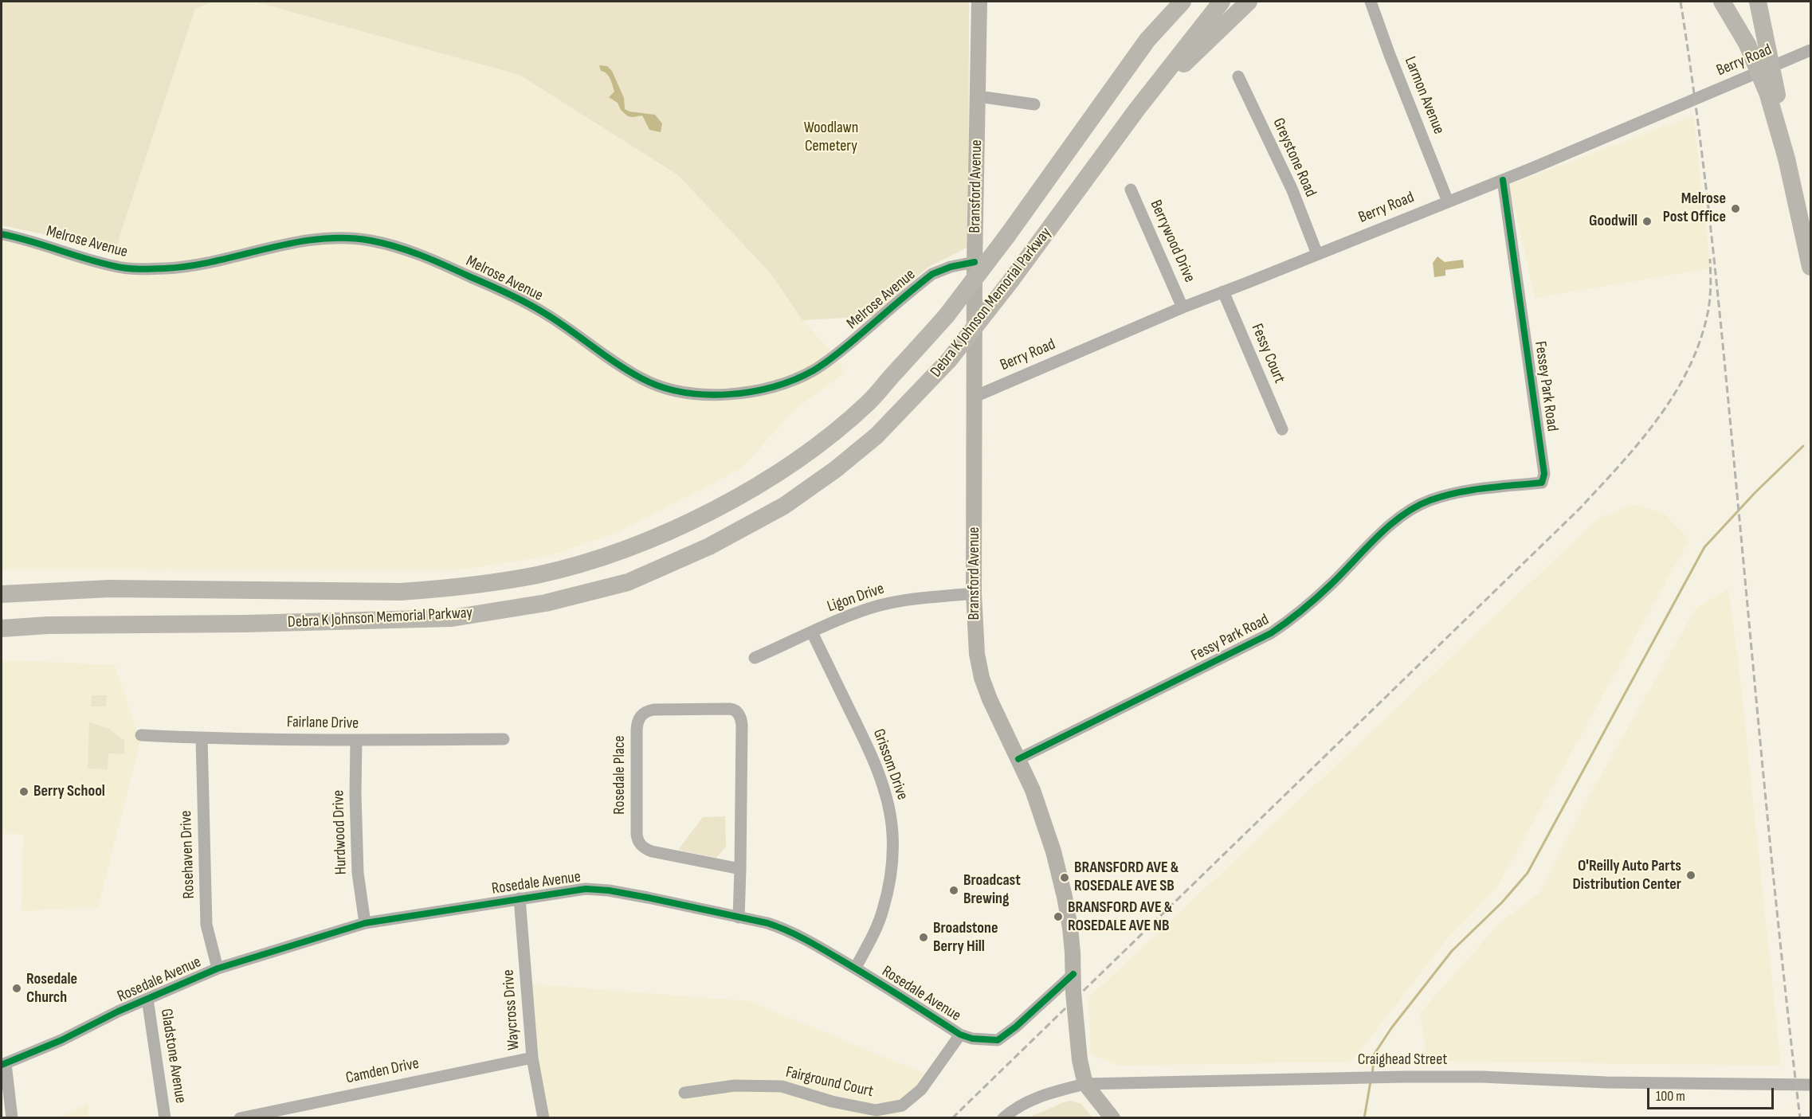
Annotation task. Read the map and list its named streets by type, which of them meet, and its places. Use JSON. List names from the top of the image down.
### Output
{
  "streets": {
    "highway": ["Debra K Johnson Memorial Parkway"],
    "main road": ["Bransford Avenue"],
    "street": [
      "Berry Road",
      "Larmon Avenue",
      "Greystone Road",
      "Berrywood Drive",
      "Melrose Avenue",
      "Fessy Court",
      "Fessey Park Road",
      "Ligon Drive",
      "Fessy Park Road",
      "Fairlane Drive",
      "Grissom Drive",
      "Rosedale Place",
      "Hurdwood Drive",
      "Rosehaven Drive",
      "Rosedale Avenue",
      "Waycross Drive",
      "Gladstone Avenue",
      "Craighead Street",
      "Camden Drive",
      "Fairground Court"
    ]
  },
  "crossings": [
    ["Berry Road", "Larmon Avenue"],
    ["Berry Road", "Greystone Road"],
    ["Berry Road", "Bransford Avenue"],
    ["Berry Road", "Berrywood Drive"],
    ["Berry Road", "Fessy Court"],
    ["Berry Road", "Fessey Park Road"],
    ["Bransford Avenue", "Melrose Avenue"],
    ["Bransford Avenue", "Ligon Drive"],
    ["Bransford Avenue", "Fessy Park Road"],
    ["Bransford Avenue", "Rosedale Avenue"],
    ["Bransford Avenue", "Craighead Street"],
    ["Fessey Park Road", "Fessy Park Road"],
    ["Ligon Drive", "Grissom Drive"],
    ["Fairlane Drive", "Hurdwood Drive"],
    ["Fairlane Drive", "Rosehaven Drive"],
    ["Grissom Drive", "Rosedale Avenue"],
    ["Rosedale Place", "Rosedale Avenue"],
    ["Hurdwood Drive", "Rosedale Avenue"],
    ["Rosehaven Drive", "Rosedale Avenue"],
    ["Rosedale Avenue", "Waycross Drive"],
    ["Rosedale Avenue", "Gladstone Avenue"],
    ["Rosedale Avenue", "Fairground Court"],
    ["Waycross Drive", "Camden Drive"]
  ],
  "parks": ["Woodlawn Cemetery"],
  "places": [
    "Melrose Post Office",
    "Goodwill",
    "Berry School",
    "O'Reilly Auto Parts Distribution Center",
    "BRANSFORD AVE & ROSEDALE AVE SB",
    "Broadcast Brewing",
    "BRANSFORD AVE & ROSEDALE AVE NB",
    "Broadstone Berry Hill",
    "Rosedale Church"
  ],
  "scale_bar": "100 m"
}
